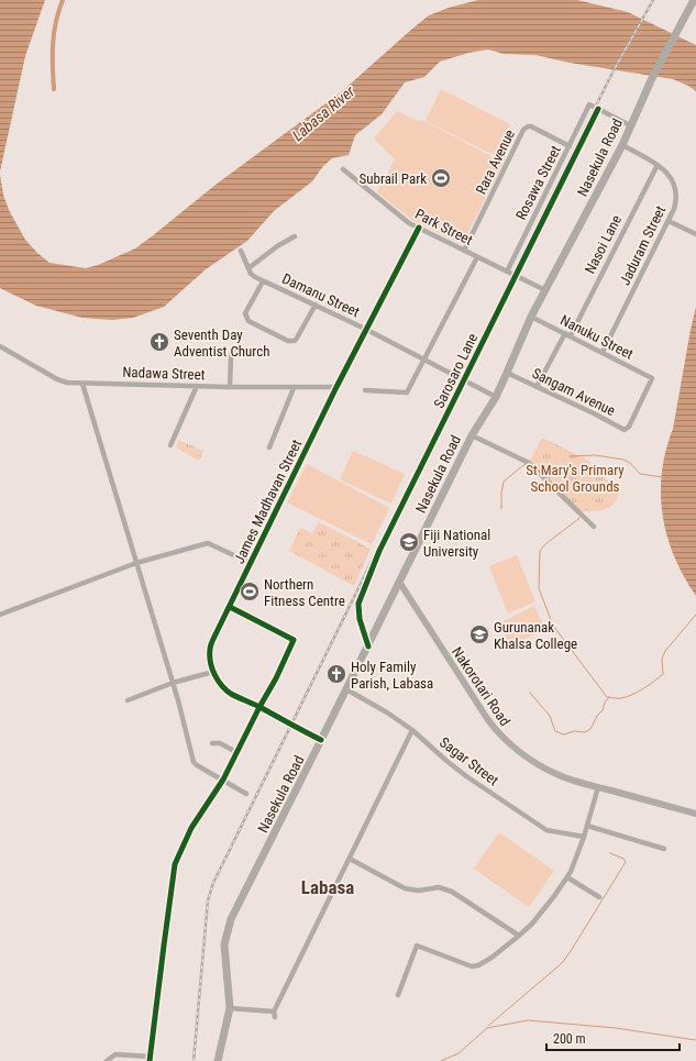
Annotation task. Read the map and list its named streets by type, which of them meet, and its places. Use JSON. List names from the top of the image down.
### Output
{
  "streets": {
    "main road": ["Nasekula Road"],
    "street": [
      "Rara Avenue",
      "Rosawa Street",
      "Park Street",
      "Nasoi Lane",
      "Jaduram Street",
      "Damanu Street",
      "Nanuku Street",
      "Sarosaro Lane",
      "Nadawa Street",
      "Sangam Avenue",
      "James Madhavan Street",
      "Nakorotari Road",
      "Sagar Street"
    ]
  },
  "crossings": [
    ["Nasekula Road", "Park Street"],
    ["Nasekula Road", "Jaduram Street"],
    ["Nasekula Road", "Damanu Street"],
    ["Nasekula Road", "Nanuku Street"],
    ["Nasekula Road", "Sarosaro Lane"],
    ["Nasekula Road", "Sangam Avenue"],
    ["Nasekula Road", "James Madhavan Street"],
    ["Nasekula Road", "Nakorotari Road"],
    ["Nasekula Road", "Sagar Street"],
    ["Rara Avenue", "Rosawa Street"],
    ["Rara Avenue", "Park Street"],
    ["Rosawa Street", "Park Street"],
    ["Rosawa Street", "Sarosaro Lane"],
    ["Park Street", "Sarosaro Lane"],
    ["Park Street", "James Madhavan Street"],
    ["Nasoi Lane", "Jaduram Street"],
    ["Nasoi Lane", "Nanuku Street"],
    ["Nasoi Lane", "Sangam Avenue"],
    ["Jaduram Street", "Nanuku Street"],
    ["Damanu Street", "Sarosaro Lane"],
    ["Damanu Street", "James Madhavan Street"],
    ["Nanuku Street", "Sangam Avenue"],
    ["Nadawa Street", "James Madhavan Street"]
  ],
  "districts": ["Labasa"],
  "water": ["Labasa River"],
  "parks": ["St Mary's Primary School Grounds"],
  "places": {
    "sports": ["Subrail Park", "Northern Fitness Centre"],
    "church": ["Seventh Day Adventist Church", "Holy Family Parish, Labasa"],
    "school or university": ["Fiji National University", "Gurunanak Khalsa College"]
  },
  "scale_bar": "200 m"
}
